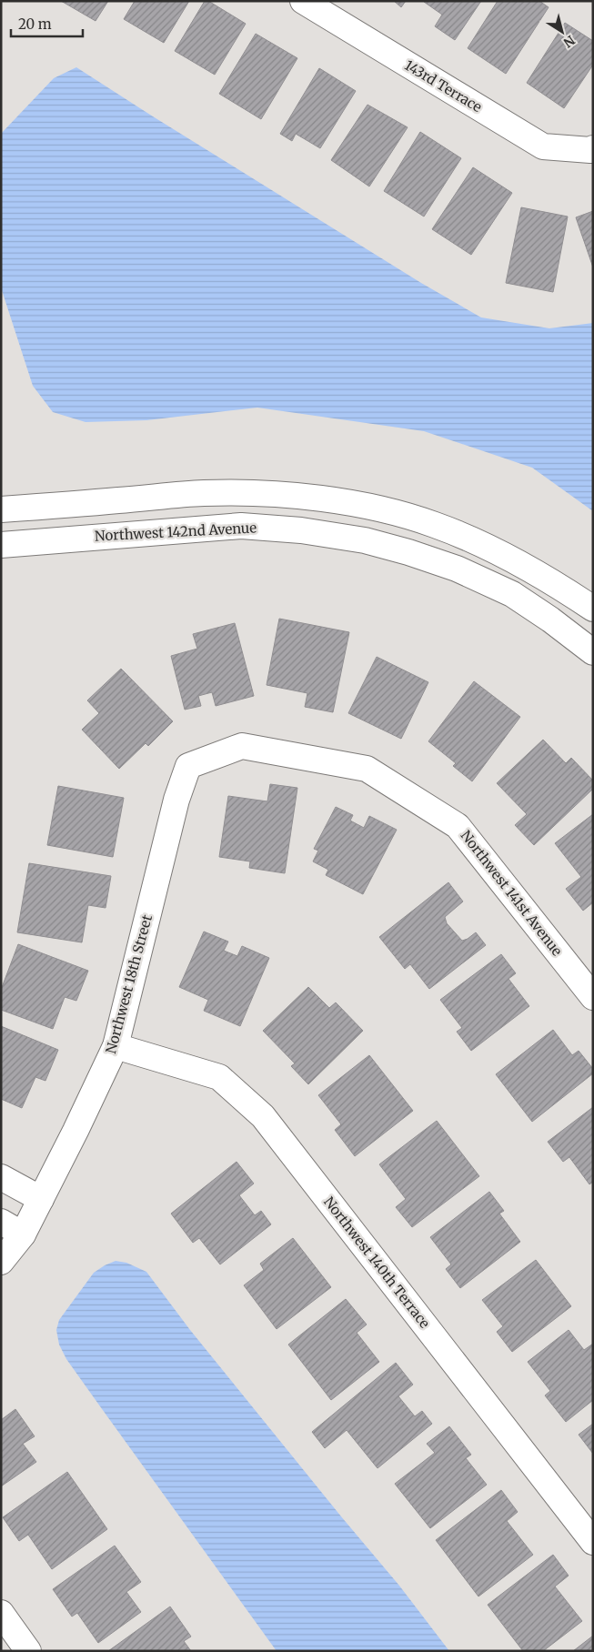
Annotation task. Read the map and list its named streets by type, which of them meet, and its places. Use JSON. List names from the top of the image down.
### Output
{
  "streets": {
    "street": [
      "143rd Terrace",
      "Northwest 142nd Avenue",
      "Northwest 141st Avenue",
      "Northwest 18th Street",
      "Northwest 140th Terrace"
    ]
  },
  "crossings": [
    ["Northwest 141st Avenue", "Northwest 18th Street"],
    ["Northwest 18th Street", "Northwest 140th Terrace"]
  ],
  "scale_bar": "20 m",
  "north": "bottom right"
}
